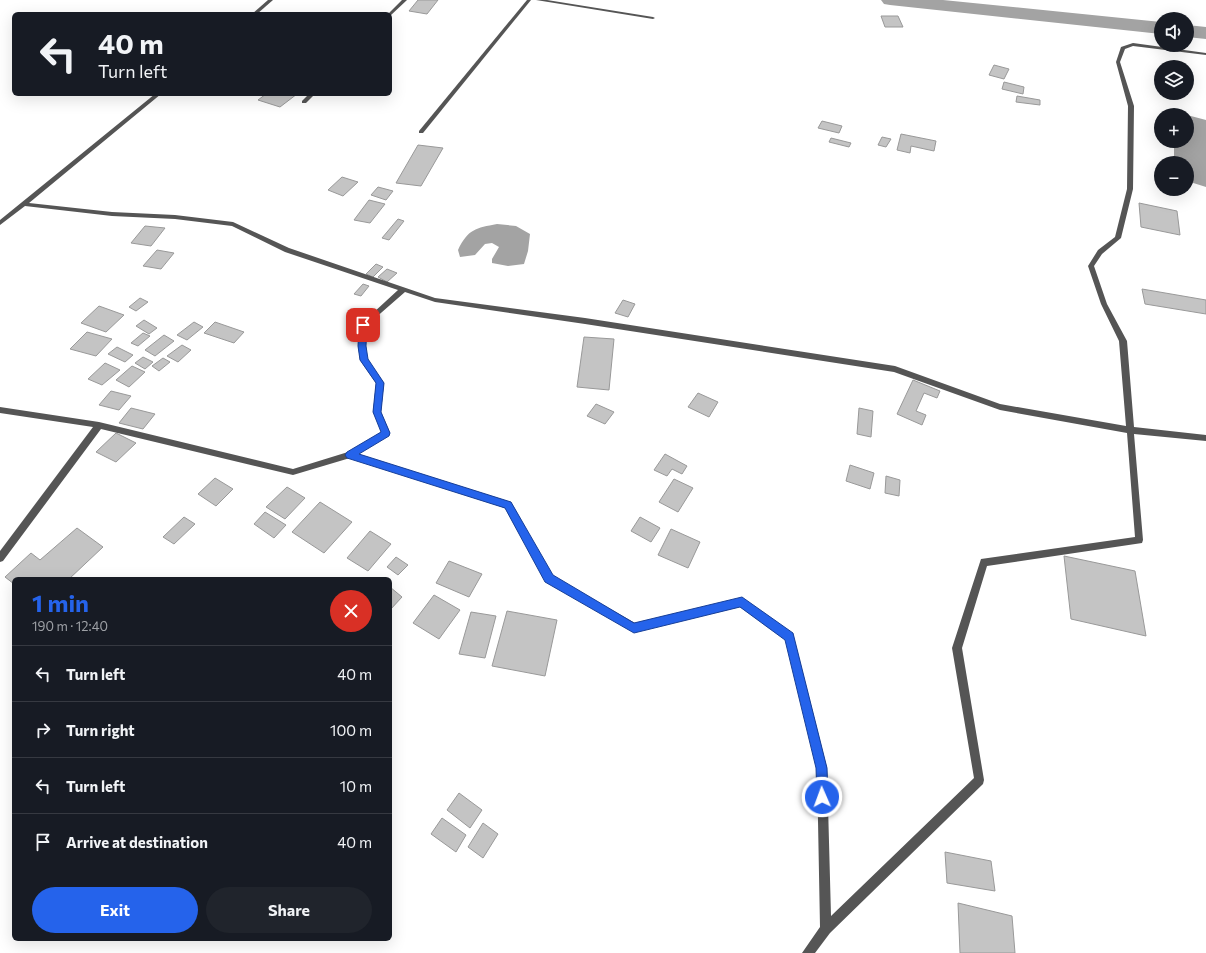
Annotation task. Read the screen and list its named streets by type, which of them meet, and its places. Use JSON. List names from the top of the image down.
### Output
{
  "page": {
    "map_buttons": ["+", "−"],
    "turn": ["40 m", "Turn left"],
    "heading": ["1 min", "190 m · 12:40"],
    "list": [
      {
        "name": "Turn left",
        "value": "40 m"
      },
      {
        "name": "Turn right",
        "value": "100 m"
      },
      {
        "name": "Turn left",
        "value": "10 m"
      },
      {
        "name": "Arrive at destination",
        "value": "40 m"
      }
    ],
    "buttons": ["Exit", "Share"]
  }
}
